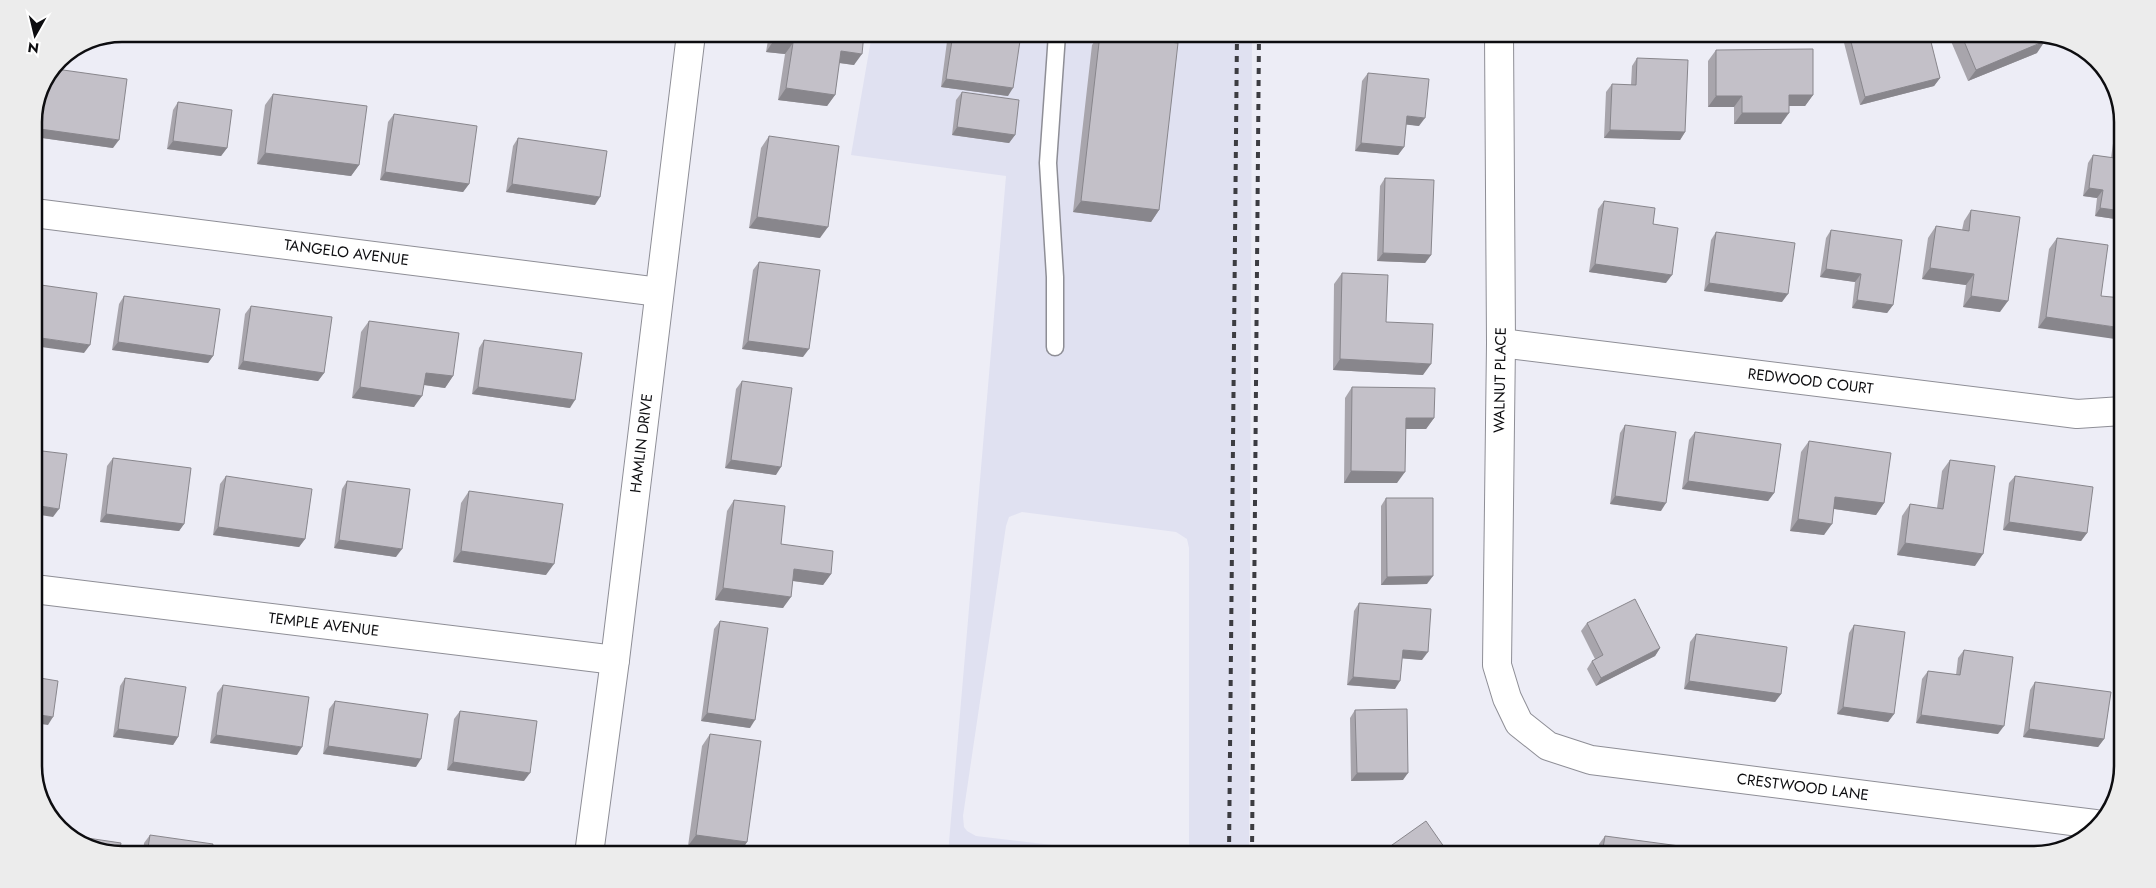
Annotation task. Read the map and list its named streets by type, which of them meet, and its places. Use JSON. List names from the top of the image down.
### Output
{
  "streets": {
    "street": [
      "TANGELO AVENUE",
      "WALNUT PLACE",
      "REDWOOD COURT",
      "HAMLIN DRIVE",
      "TEMPLE AVENUE",
      "CRESTWOOD LANE"
    ]
  },
  "crossings": [
    ["TANGELO AVENUE", "HAMLIN DRIVE"],
    ["WALNUT PLACE", "REDWOOD COURT"],
    ["WALNUT PLACE", "CRESTWOOD LANE"],
    ["HAMLIN DRIVE", "TEMPLE AVENUE"]
  ],
  "north": "bottom"
}
